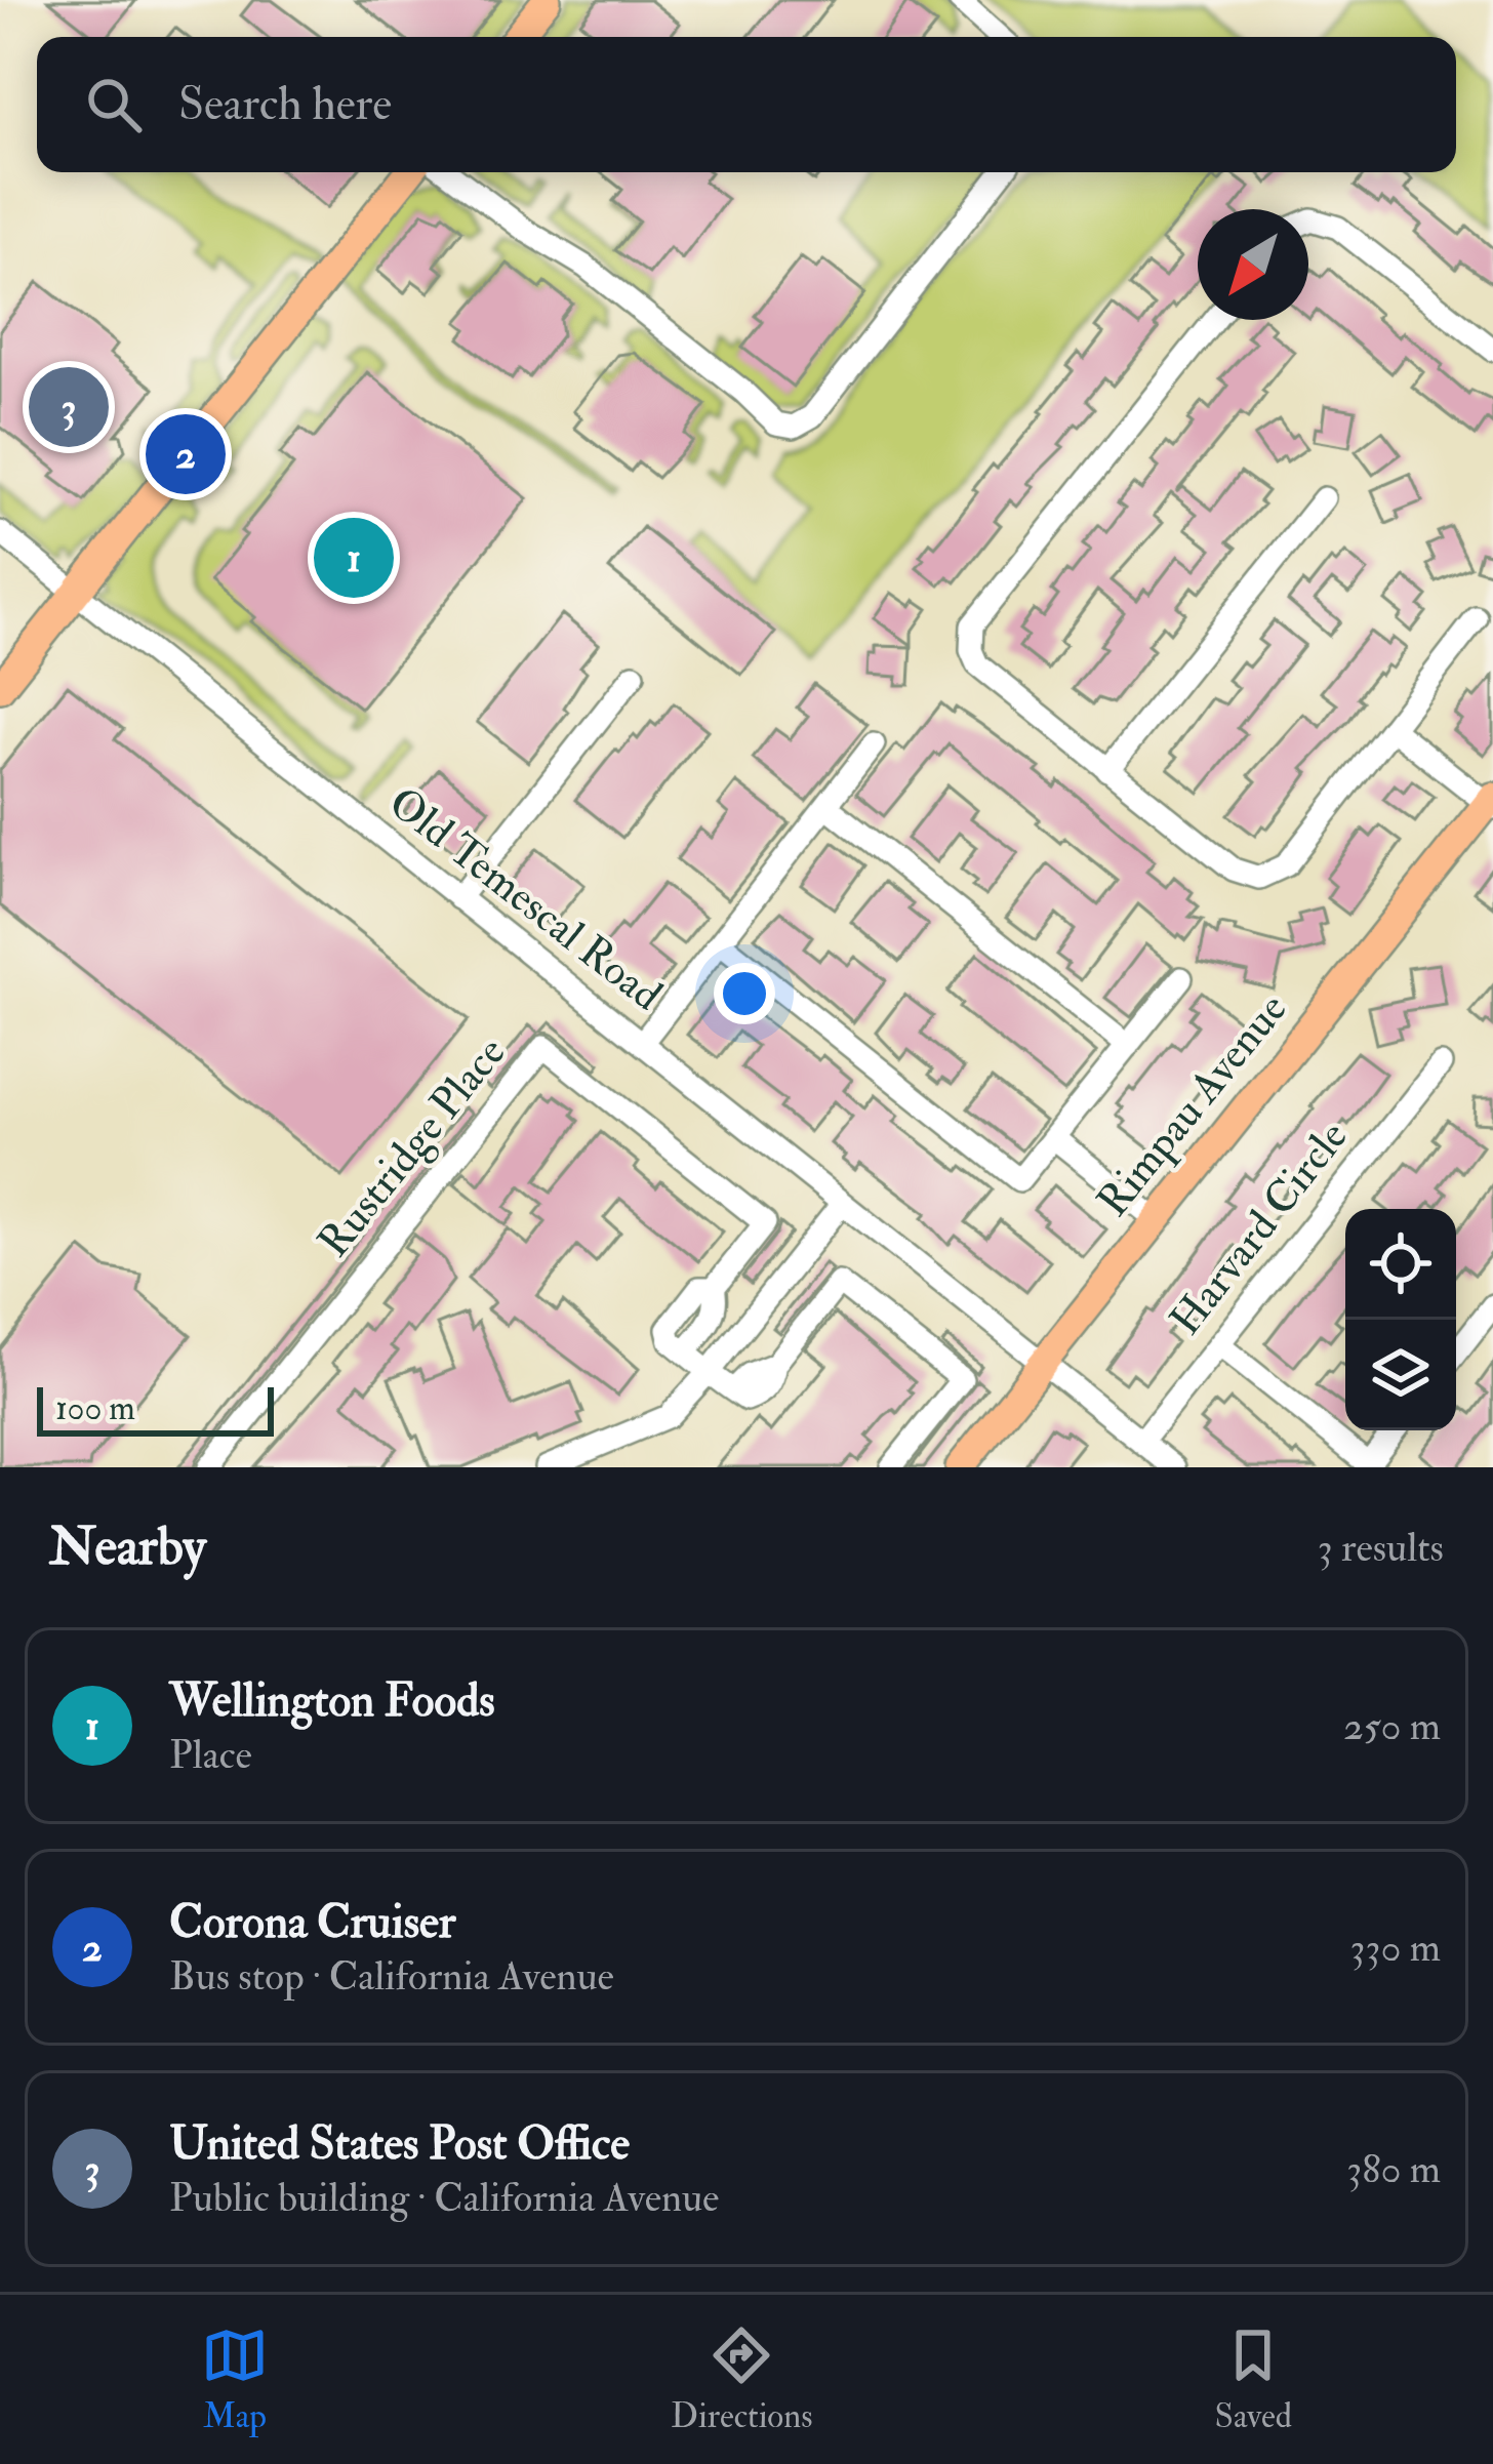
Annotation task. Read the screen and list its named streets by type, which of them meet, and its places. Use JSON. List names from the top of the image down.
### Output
{
  "streets": {
    "main road": ["Rimpau Avenue"],
    "street": ["Old Temescal Road", "Rustridge Place", "Harvard Circle"]
  },
  "crossings": [
    ["Old Temescal Road", "Rimpau Avenue"],
    ["Old Temescal Road", "Harvard Circle"]
  ],
  "scale_bar": "100 m",
  "north": "bottom left",
  "page": {
    "search": "Search here",
    "pins": ["3", "2", "1"],
    "scale": "100 m",
    "heading": ["Nearby", "3 results"],
    "list": [
      {
        "mark": "1",
        "name": "Wellington Foods",
        "note": "Place",
        "value": "250 m"
      },
      {
        "mark": "2",
        "name": "Corona Cruiser",
        "note": "Bus stop · California Avenue",
        "value": "330 m"
      },
      {
        "mark": "3",
        "name": "United States Post Office",
        "note": "Public building · California Avenue",
        "value": "380 m"
      }
    ],
    "nav": ["Map", "Directions", "Saved"]
  }
}
